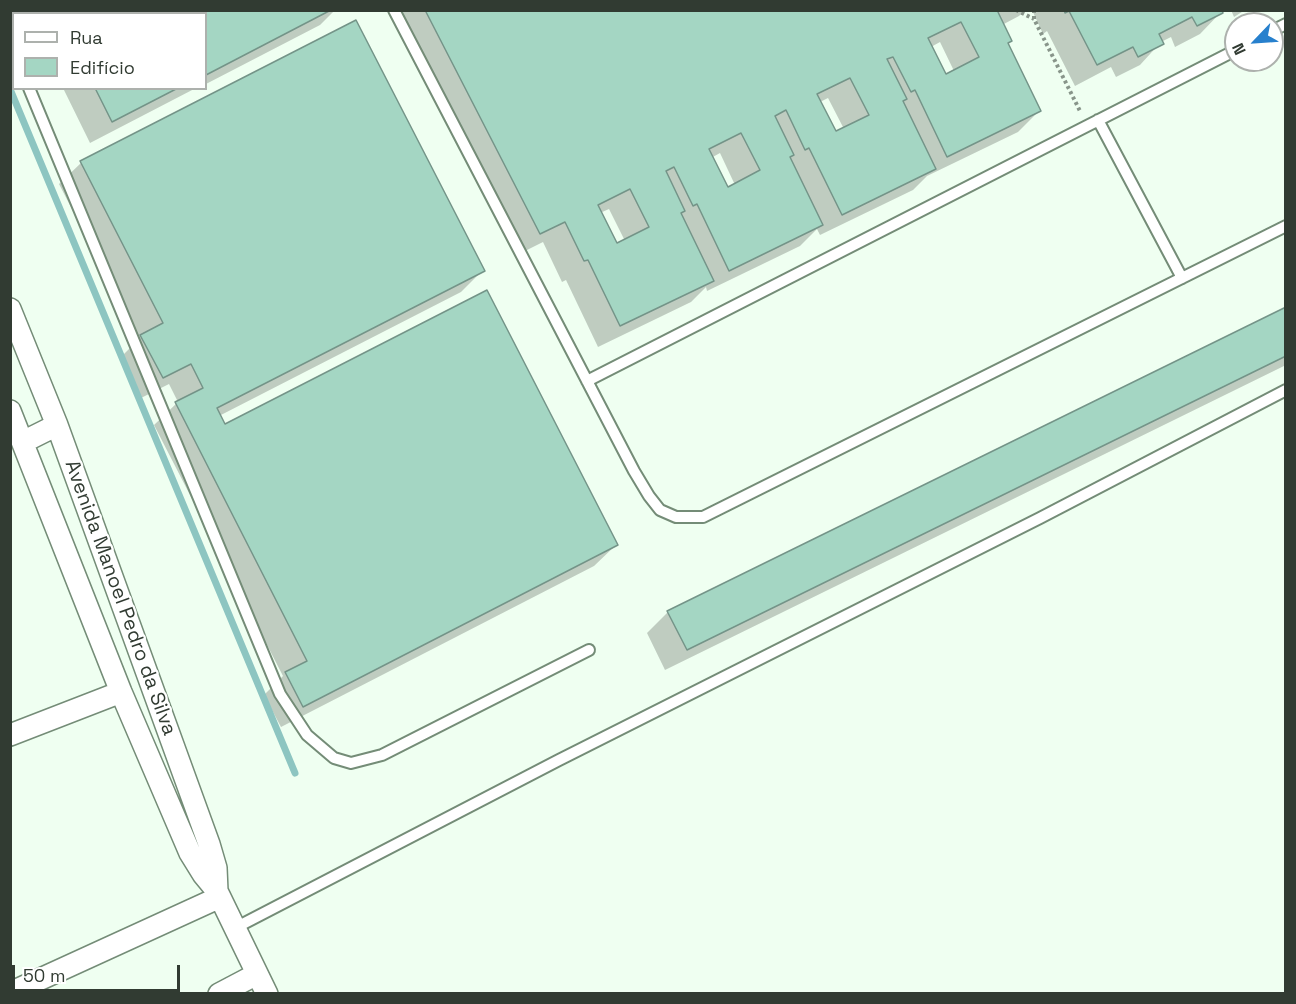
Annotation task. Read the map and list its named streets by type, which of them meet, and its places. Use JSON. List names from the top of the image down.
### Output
{
  "streets": {
    "street": ["Avenida Manoel Pedro da Silva"]
  },
  "legend": ["Rua", "Edifício"],
  "scale_bar": "50 m",
  "north": "bottom left"
}
